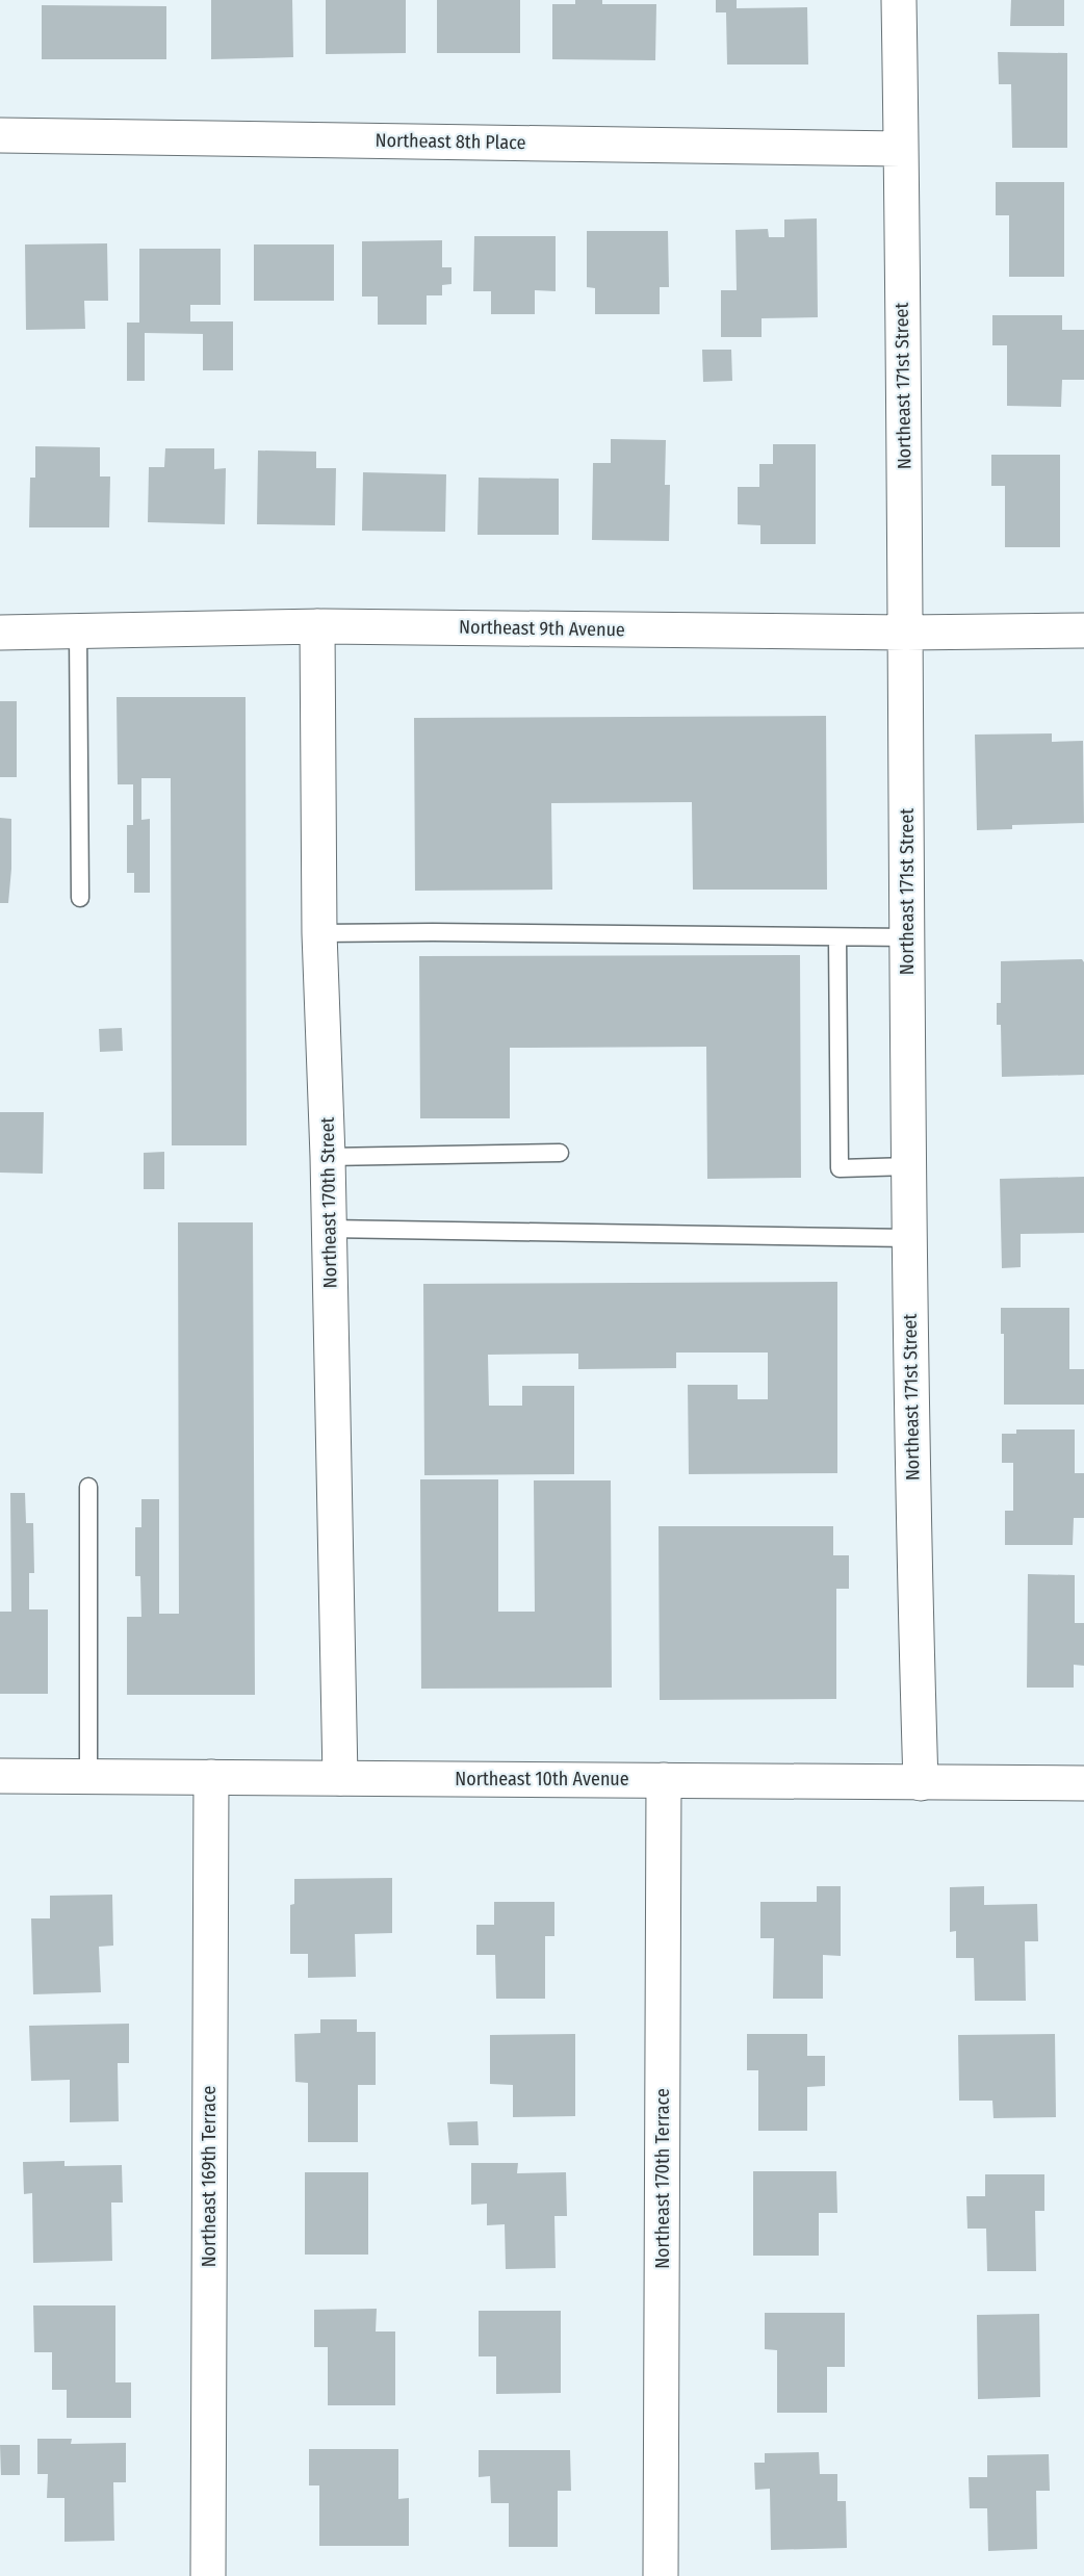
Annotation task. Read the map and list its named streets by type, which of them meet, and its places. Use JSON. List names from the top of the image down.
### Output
{
  "streets": {
    "street": [
      "Northeast 8th Place",
      "Northeast 171st Street",
      "Northeast 9th Avenue",
      "Northeast 170th Street",
      "Northeast 10th Avenue",
      "Northeast 169th Terrace",
      "Northeast 170th Terrace"
    ]
  },
  "crossings": [
    ["Northeast 8th Place", "Northeast 171st Street"],
    ["Northeast 171st Street", "Northeast 9th Avenue"],
    ["Northeast 171st Street", "Northeast 10th Avenue"],
    ["Northeast 9th Avenue", "Northeast 170th Street"],
    ["Northeast 170th Street", "Northeast 10th Avenue"],
    ["Northeast 10th Avenue", "Northeast 169th Terrace"],
    ["Northeast 10th Avenue", "Northeast 170th Terrace"]
  ]
}
